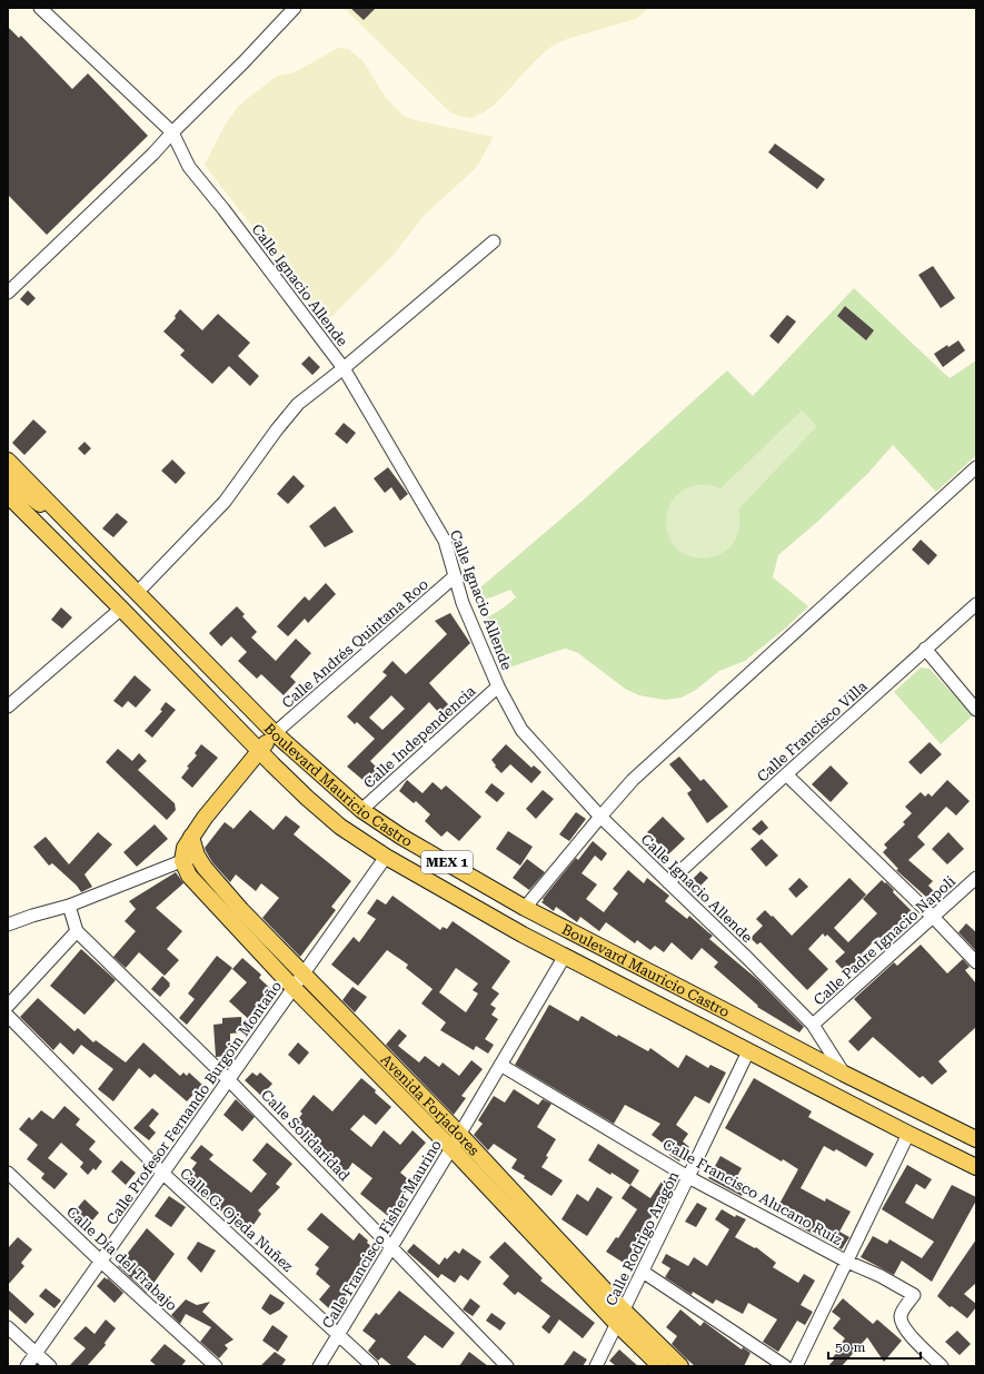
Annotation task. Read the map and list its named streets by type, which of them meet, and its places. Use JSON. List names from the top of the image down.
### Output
{
  "streets": {
    "main road": ["Boulevard Mauricio Castro", "MEX 1", "Avenida Forjadores"],
    "street": [
      "Calle Ignacio Allende",
      "Calle Andrés Quintana Roo",
      "Calle Francisco Villa",
      "Calle Independencia",
      "Calle Padre Ignacio Napoli",
      "Calle Profesor Fernando Burgoin Montaño",
      "Calle Solidaridad",
      "Calle Francisco Alucano Ruíz",
      "Calle G. Ojeda Nuñez",
      "Calle Francisco Fisher Maurino",
      "Calle Rodrigo Aragón",
      "Calle Día del Trabajo"
    ]
  },
  "crossings": [
    ["Calle Ignacio Allende", "Calle Andrés Quintana Roo"],
    ["Calle Ignacio Allende", "Calle Francisco Villa"],
    ["Calle Ignacio Allende", "Calle Independencia"],
    ["Calle Ignacio Allende", "Boulevard Mauricio Castro"],
    ["Calle Ignacio Allende", "Calle Padre Ignacio Napoli"],
    ["Calle Andrés Quintana Roo", "Boulevard Mauricio Castro"],
    ["Calle Independencia", "Boulevard Mauricio Castro"],
    ["Boulevard Mauricio Castro", "Calle Profesor Fernando Burgoin Montaño"],
    ["Boulevard Mauricio Castro", "Calle Francisco Fisher Maurino"],
    ["Boulevard Mauricio Castro", "Calle Rodrigo Aragón"],
    ["Calle Profesor Fernando Burgoin Montaño", "Avenida Forjadores"],
    ["Calle Profesor Fernando Burgoin Montaño", "Calle Solidaridad"],
    ["Calle Profesor Fernando Burgoin Montaño", "Calle G. Ojeda Nuñez"],
    ["Calle Profesor Fernando Burgoin Montaño", "Calle Día del Trabajo"],
    ["Avenida Forjadores", "Calle Francisco Fisher Maurino"],
    ["Avenida Forjadores", "Calle Rodrigo Aragón"],
    ["Calle Solidaridad", "Calle Francisco Fisher Maurino"],
    ["Calle Francisco Alucano Ruíz", "Calle Francisco Fisher Maurino"],
    ["Calle Francisco Alucano Ruíz", "Calle Rodrigo Aragón"],
    ["Calle G. Ojeda Nuñez", "Calle Francisco Fisher Maurino"]
  ],
  "scale_bar": "50 m"
}
